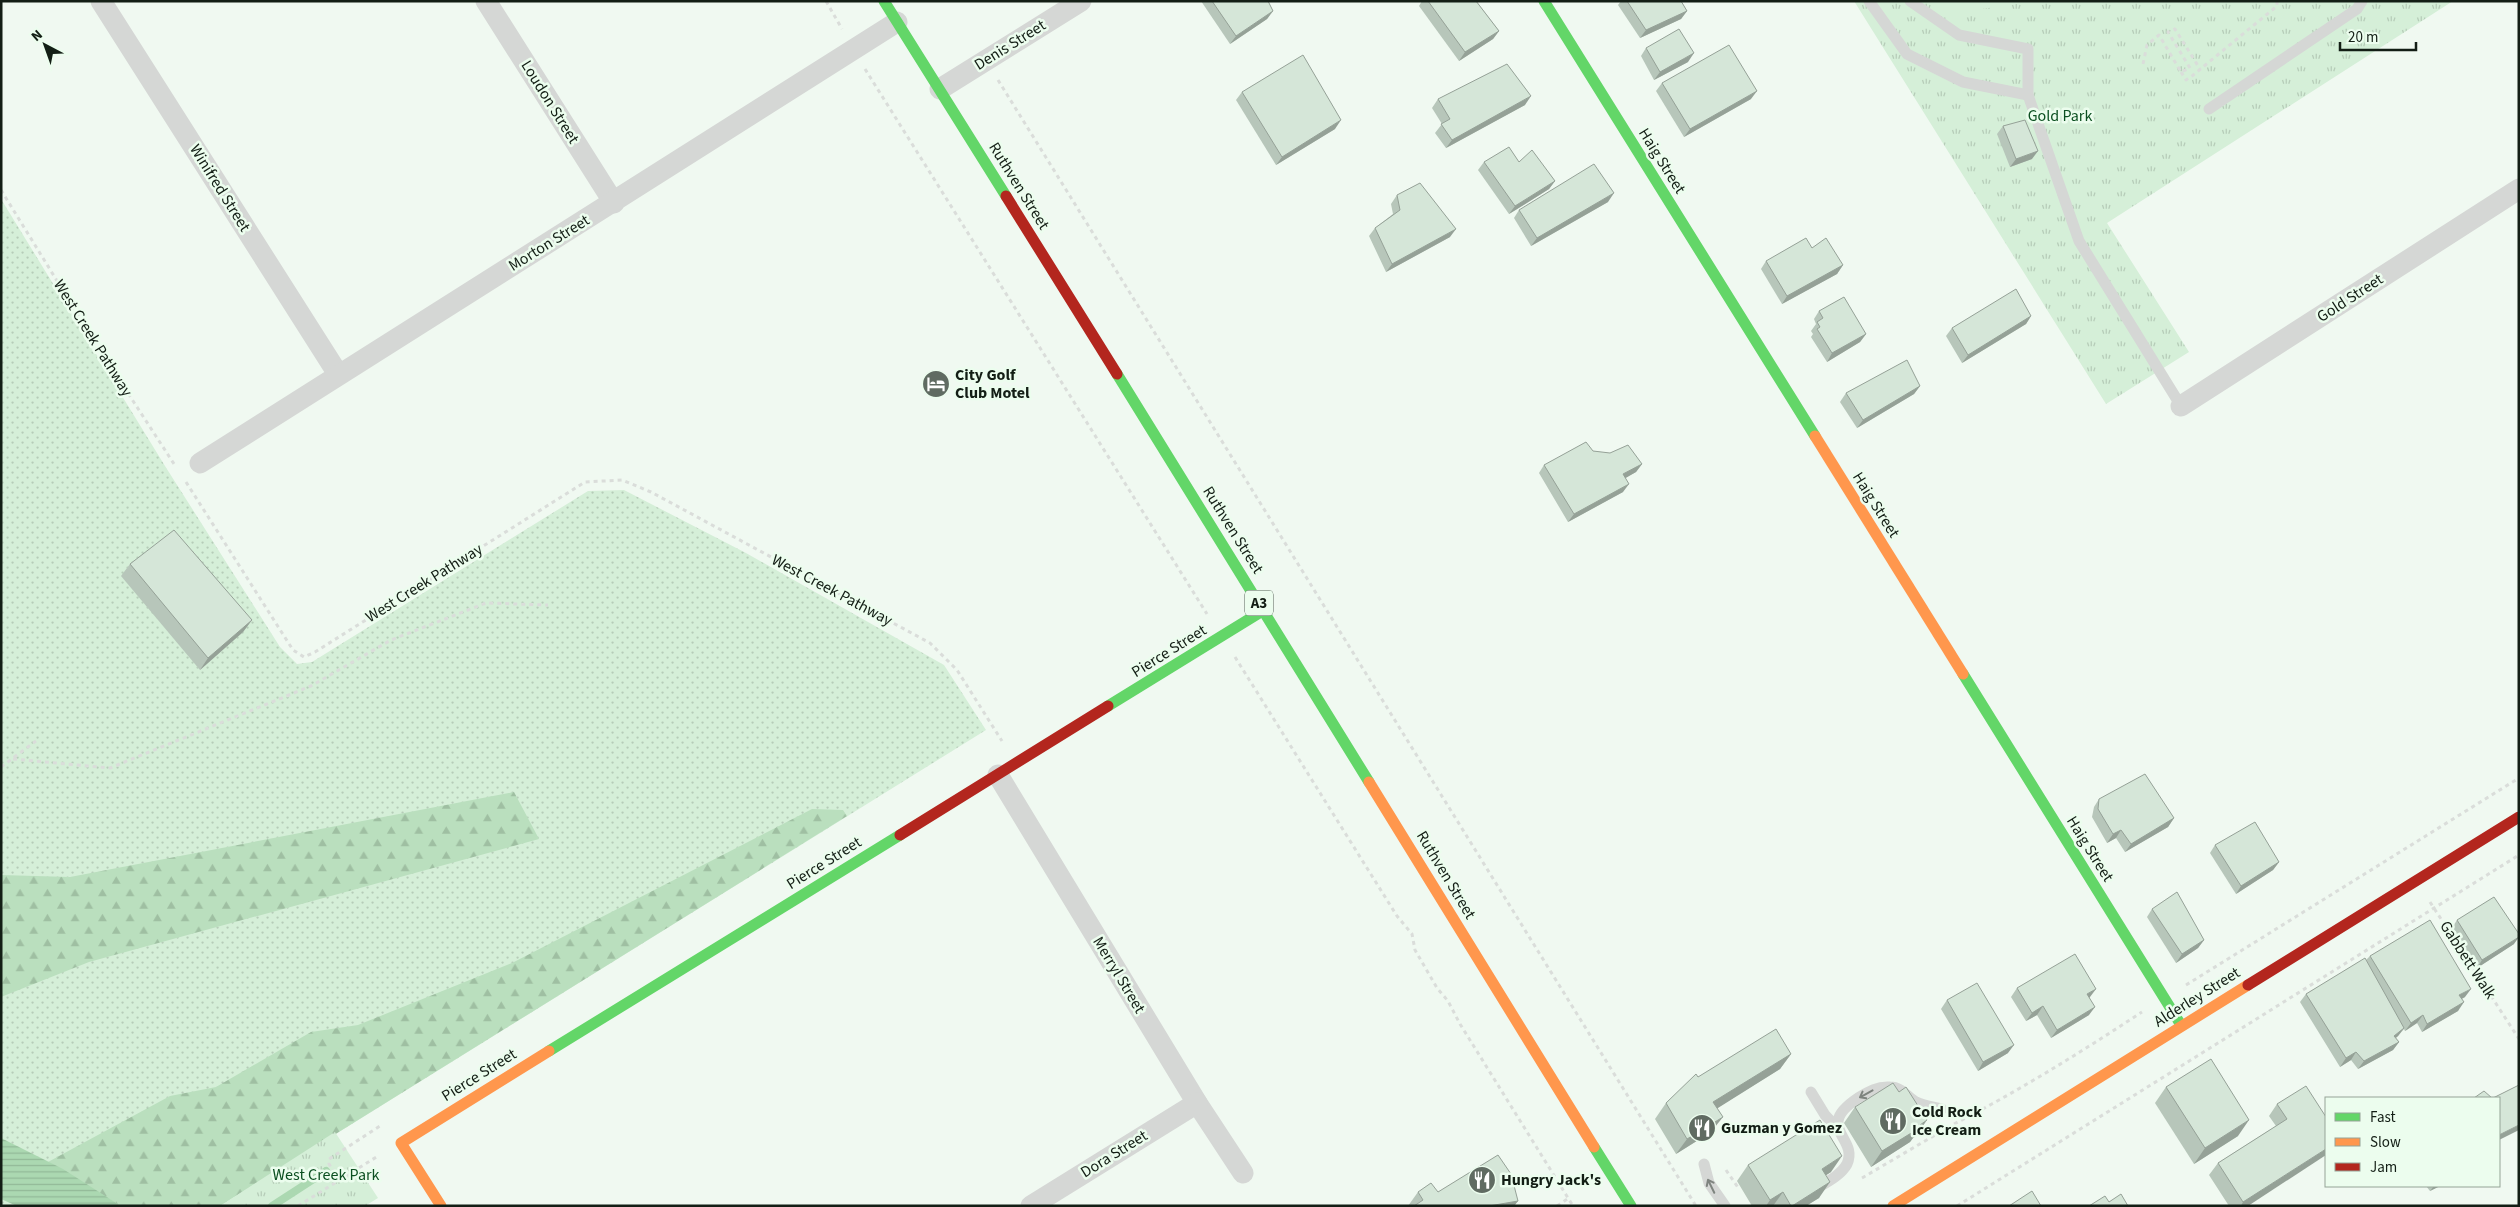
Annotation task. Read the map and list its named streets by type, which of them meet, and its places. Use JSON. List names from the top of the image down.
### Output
{
  "streets": {
    "main road": [
      "Haig Street",
      "Ruthven Street",
      "A3",
      "Pierce Street",
      "Alderley Street"
    ],
    "street": [
      "Denis Street",
      "Loudon Street",
      "Winifred Street",
      "Morton Street",
      "Gold Street",
      "Merryl Street",
      "Dora Street"
    ],
    "path": ["West Creek Pathway", "Gabbett Walk"]
  },
  "crossings": [
    ["Denis Street", "Ruthven Street"],
    ["Loudon Street", "Morton Street"],
    ["Haig Street", "Alderley Street"],
    ["Ruthven Street", "Morton Street"],
    ["Ruthven Street", "Pierce Street"],
    ["Winifred Street", "Morton Street"],
    ["Pierce Street", "Merryl Street"],
    ["Gabbett Walk", "Alderley Street"],
    ["Merryl Street", "Dora Street"]
  ],
  "parks": ["Gold Park", "West Creek Park"],
  "places": {
    "hotel": ["City Golf Club Motel"],
    "restaurant": ["Cold Rock Ice Cream", "Guzman y Gomez", "Hungry Jack's"]
  },
  "legend": ["Fast", "Slow", "Jam"],
  "scale_bar": "20 m",
  "north": "top left"
}
